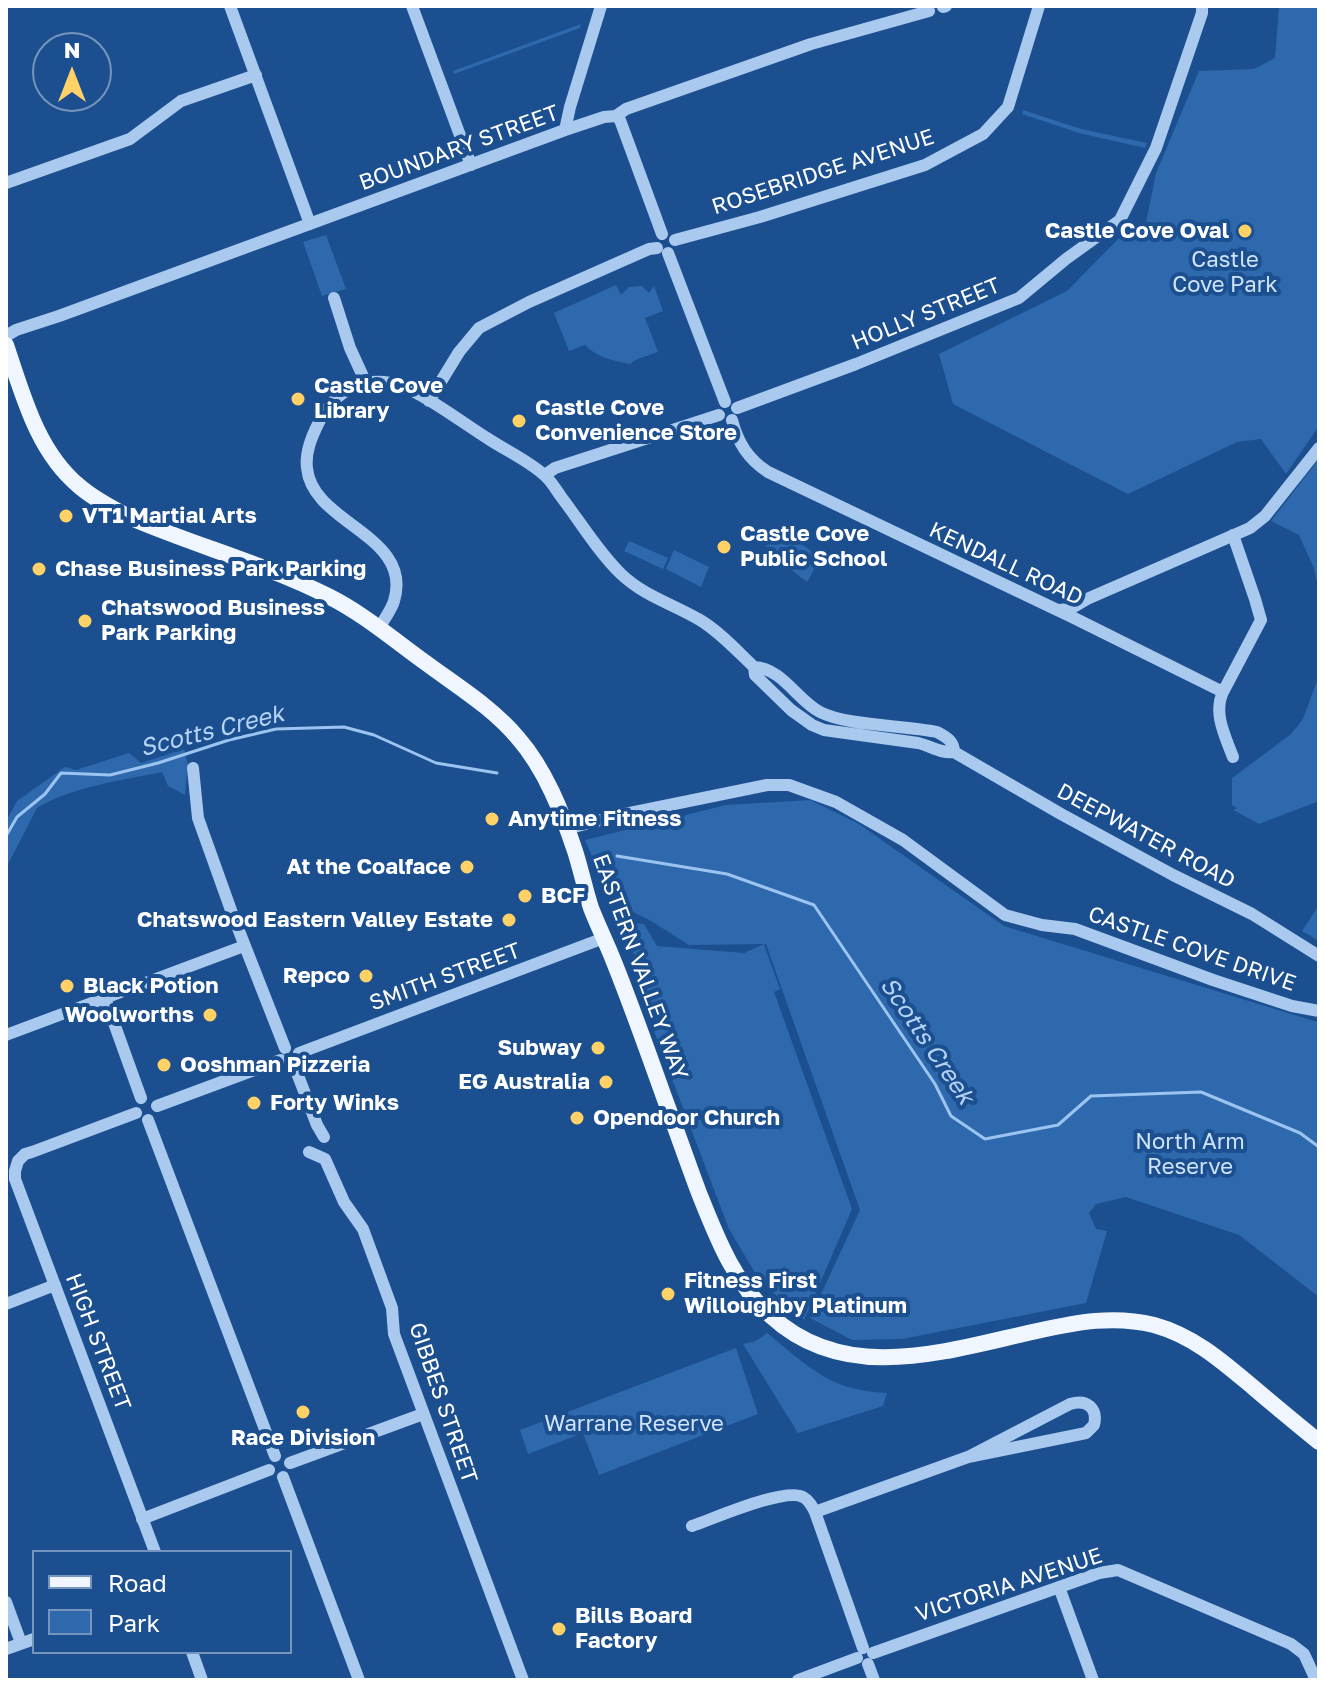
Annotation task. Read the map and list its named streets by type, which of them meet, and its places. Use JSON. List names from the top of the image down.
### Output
{
  "streets": {
    "main road": ["EASTERN VALLEY WAY"],
    "street": [
      "BOUNDARY STREET",
      "ROSEBRIDGE AVENUE",
      "HOLLY STREET",
      "KENDALL ROAD",
      "DEEPWATER ROAD",
      "CASTLE COVE DRIVE",
      "SMITH STREET",
      "HIGH STREET",
      "GIBBES STREET",
      "VICTORIA AVENUE"
    ]
  },
  "crossings": [
    ["HOLLY STREET", "KENDALL ROAD"],
    ["CASTLE COVE DRIVE", "EASTERN VALLEY WAY"],
    ["EASTERN VALLEY WAY", "SMITH STREET"]
  ],
  "water": ["Scotts Creek"],
  "parks": ["Castle Cove Park", "North Arm Reserve", "Warrane Reserve"],
  "places": [
    "Castle Cove Oval",
    "Castle Cove Library",
    "Castle Cove Convenience Store",
    "VT1 Martial Arts",
    "Castle Cove Public School",
    "Chase Business Park Parking",
    "Chatswood Business Park Parking",
    "Anytime Fitness",
    "At the Coalface",
    "BCF",
    "Chatswood Eastern Valley Estate",
    "Repco",
    "Black Potion",
    "Woolworths",
    "Subway",
    "Ooshman Pizzeria",
    "EG Australia",
    "Forty Winks",
    "Opendoor Church",
    "Fitness First Willoughby Platinum",
    "Race Division",
    "Bills Board Factory"
  ],
  "legend": ["Road", "Park"],
  "north": "top"
}
